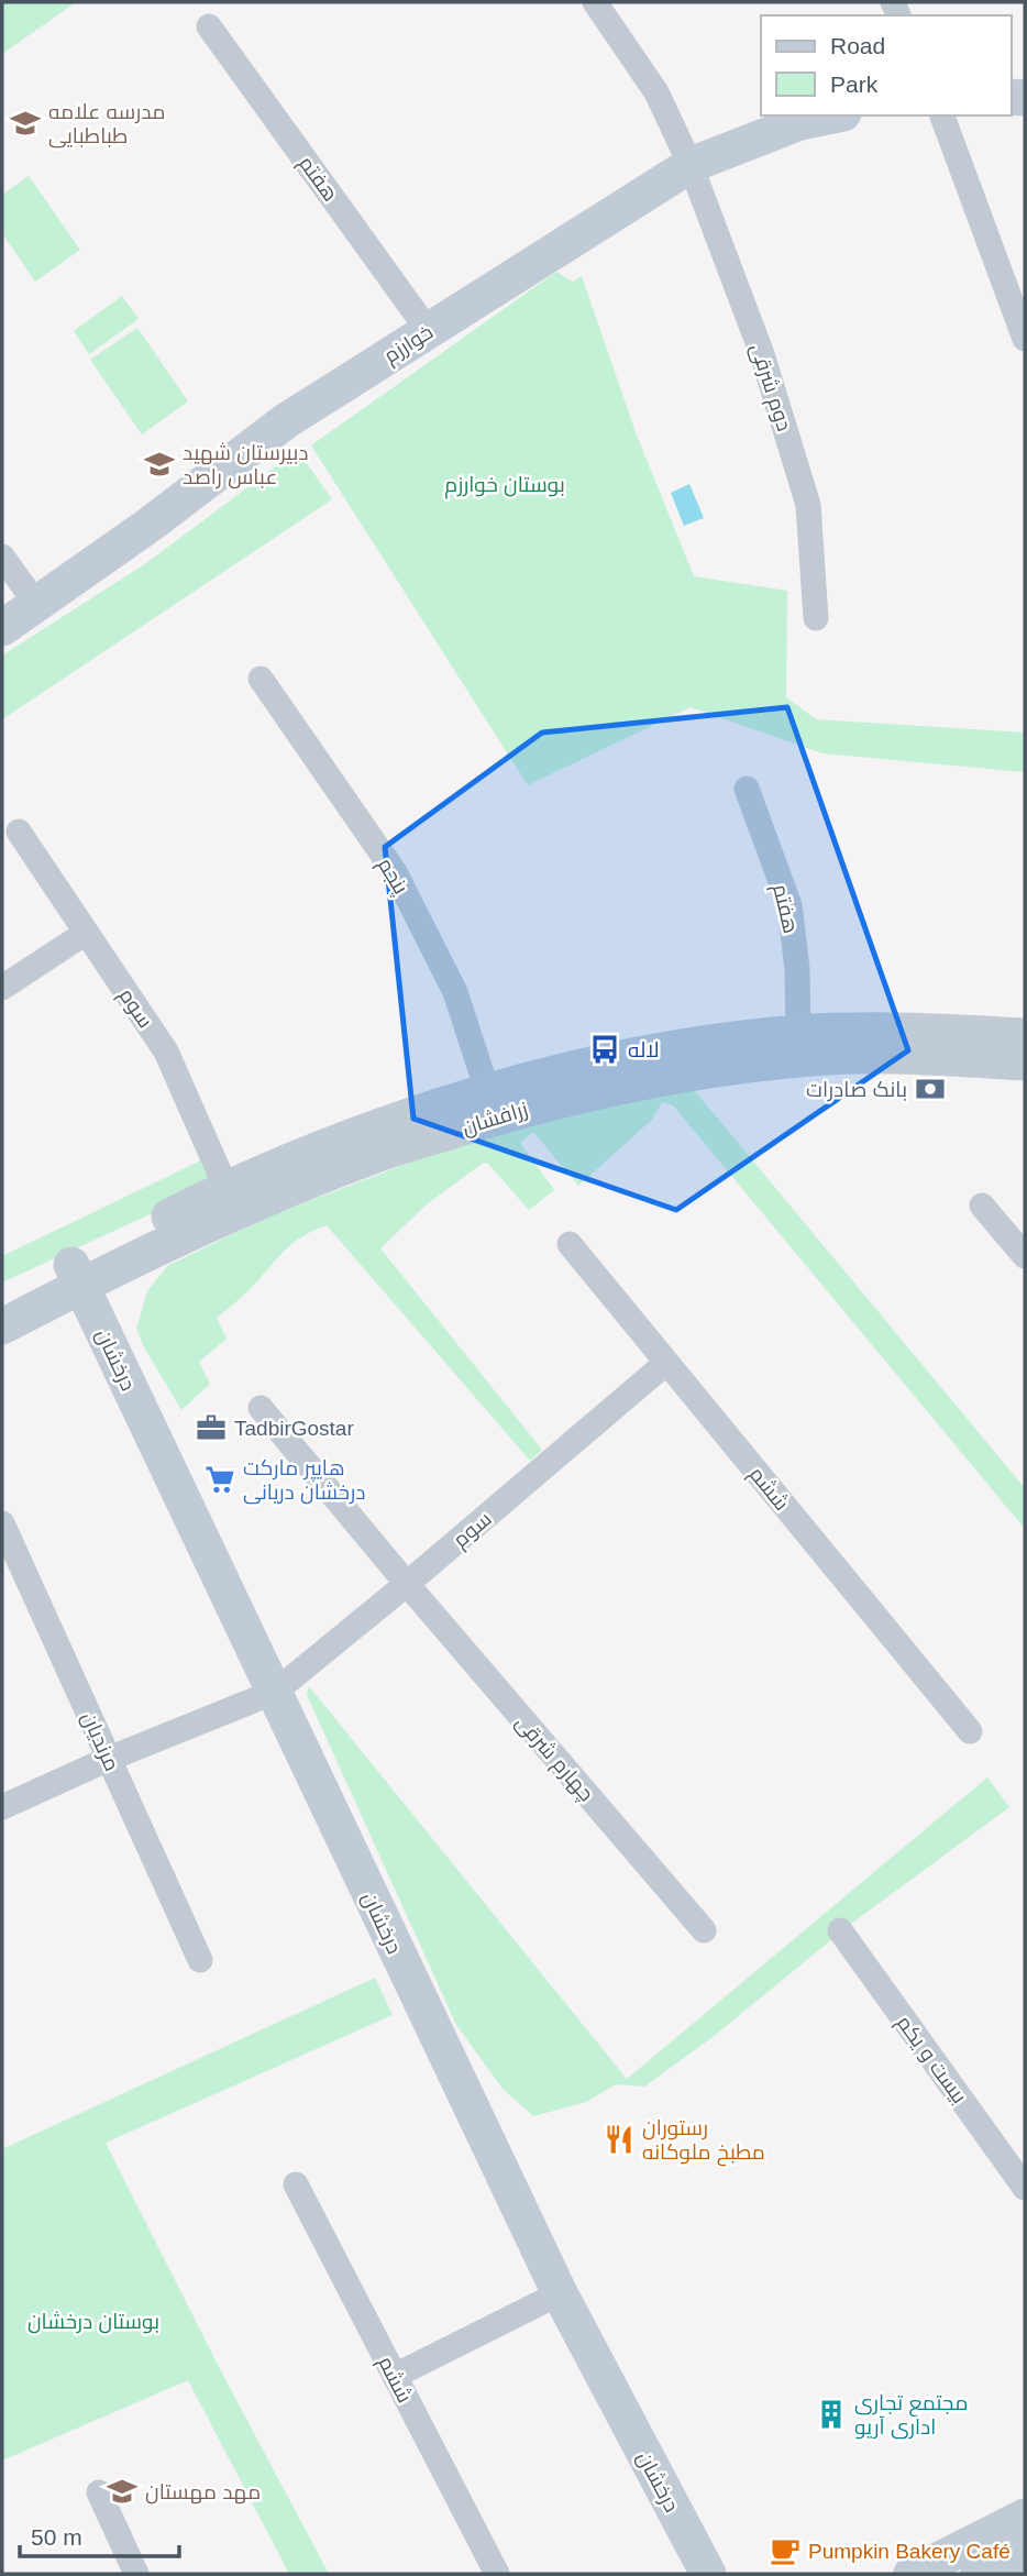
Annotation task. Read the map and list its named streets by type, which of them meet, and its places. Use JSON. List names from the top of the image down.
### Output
{
  "streets": {
    "street": [
      "هفتم",
      "خوارزم",
      "دوم شرقی",
      "پنجم",
      "سوم",
      "زرافشان",
      "درخشان",
      "ششم",
      "مرنديان",
      "چهارم شرقی",
      "بیست و یکم"
    ]
  },
  "crossings": [
    ["هفتم", "خوارزم"],
    ["هفتم", "زرافشان"],
    ["خوارزم", "دوم شرقی"],
    ["پنجم", "زرافشان"],
    ["سوم", "زرافشان"],
    ["سوم", "درخشان"],
    ["سوم", "ششم"],
    ["سوم", "مرنديان"],
    ["سوم", "چهارم شرقی"],
    ["زرافشان", "درخشان"]
  ],
  "parks": ["بوستان خوارزم", "بوستان درخشان"],
  "places": {
    "school or university": ["مدرسه علامه طباطبایی", "دبیرستان شهید عباس راصد", "مهد مهستان"],
    "bus stop": ["لاله"],
    "bank": ["بانک صادرات"],
    "office": ["TadbirGostar"],
    "supermarket": ["هایپر مارکت درخشان دریانی"],
    "restaurant": ["رستوران مطبخ ملوکانه"],
    "building": ["مجتمع تجاری اداری آريو"],
    "cafe": ["Pumpkin Bakery Café"]
  },
  "legend": ["Road", "Park"],
  "scale_bar": "50 m"
}
